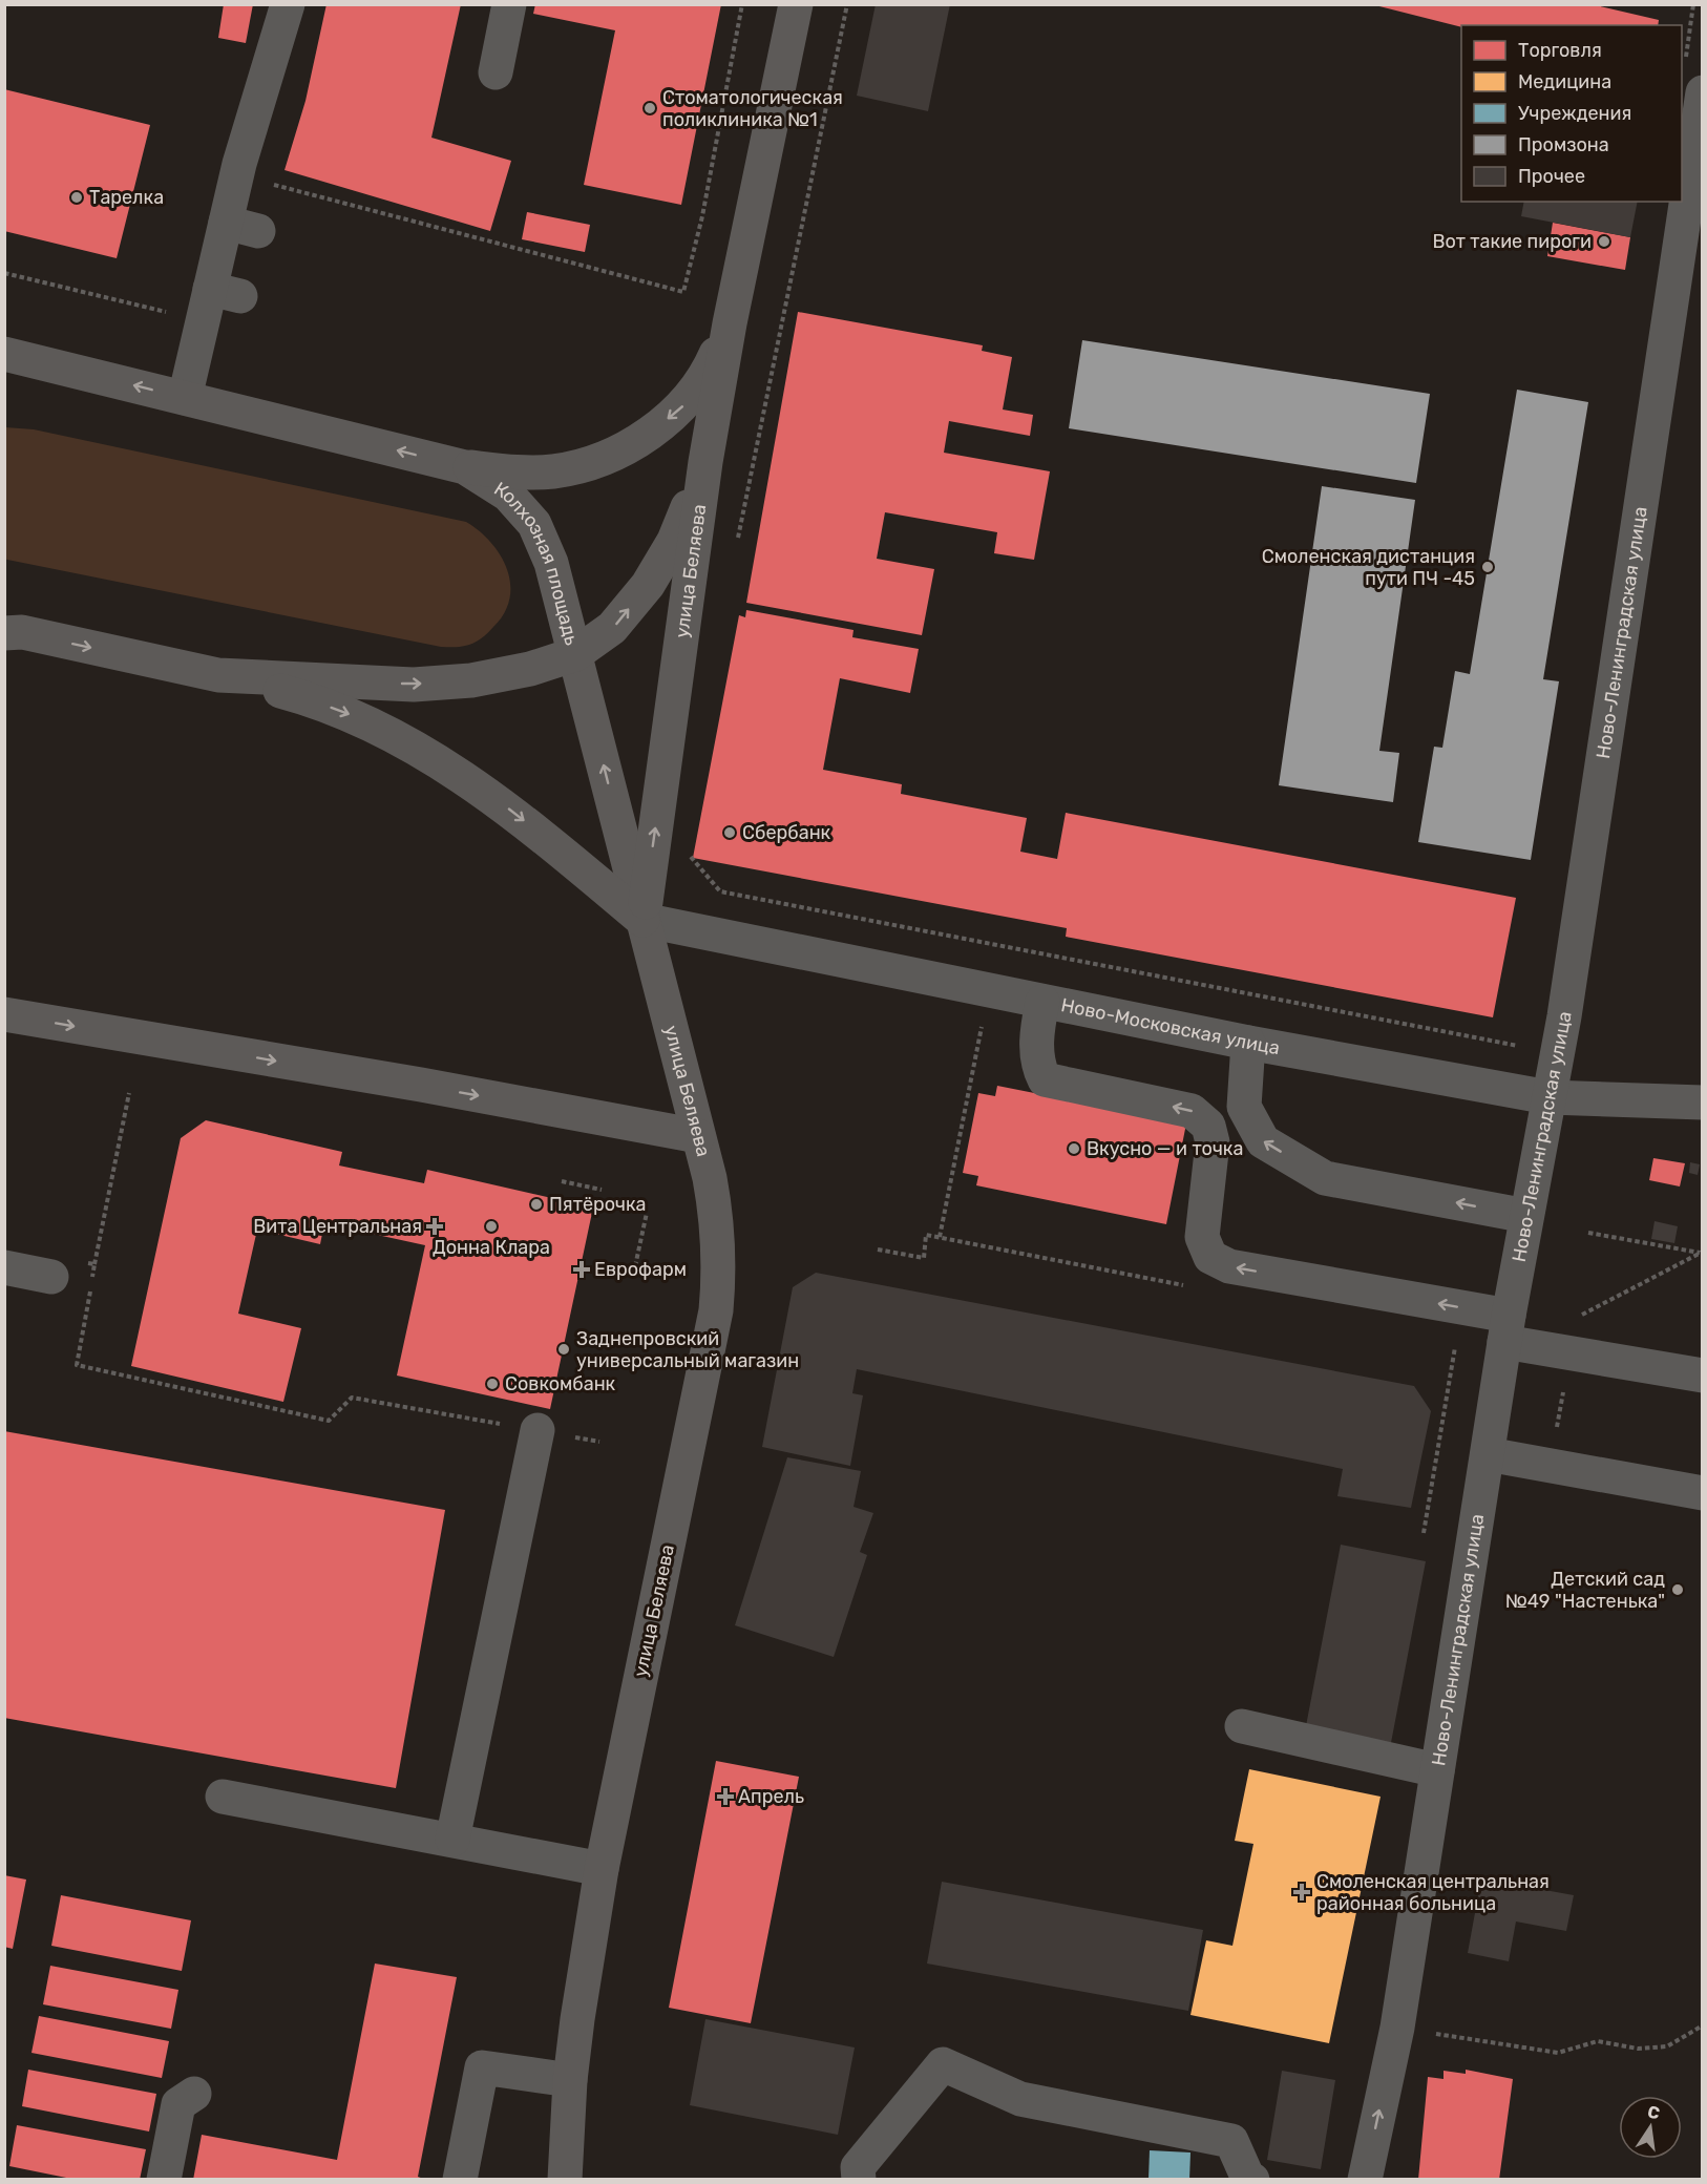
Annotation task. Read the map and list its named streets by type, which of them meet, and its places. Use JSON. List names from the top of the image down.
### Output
{
  "streets": {
    "main road": ["Колхозная площадь", "улица Беляева"],
    "street": ["Ново-Ленинградская улица", "Ново-Московская улица"]
  },
  "crossings": [
    ["улица Беляева", "Ново-Московская улица"],
    ["Ново-Ленинградская улица", "Ново-Московская улица"]
  ],
  "places": {
    "other": [
      "Стоматологическая поликлиника №1",
      "Тарелка",
      "Вот такие пироги",
      "Смоленская дистанция пути ПЧ -45",
      "Сбербанк",
      "Вкусно — и точка",
      "Пятёрочка",
      "Донна Клара",
      "Заднепровский универсальный магазин",
      "Совкомбанк",
      "Детский сад №49 \"Настенька\""
    ],
    "health": [
      "Вита Центральная",
      "Еврофарм",
      "Апрель",
      "Смоленская центральная районная больница"
    ]
  },
  "legend": [
    "Торговля",
    "Медицина",
    "Учреждения",
    "Промзона",
    "Прочее"
  ],
  "north": "top"
}
